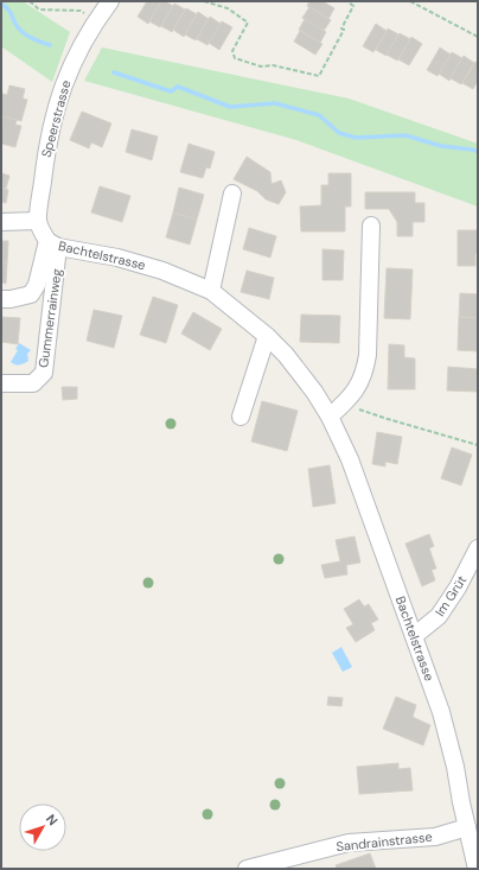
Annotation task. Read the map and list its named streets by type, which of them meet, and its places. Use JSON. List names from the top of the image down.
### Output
{
  "streets": {
    "street": [
      "Speerstrasse",
      "Bachtelstrasse",
      "Gummerrainweg",
      "Im Grüt",
      "Sandrainstrasse"
    ]
  },
  "crossings": [
    ["Bachtelstrasse", "Gummerrainweg"],
    ["Bachtelstrasse", "Im Grüt"],
    ["Bachtelstrasse", "Sandrainstrasse"]
  ],
  "north": "top right"
}
